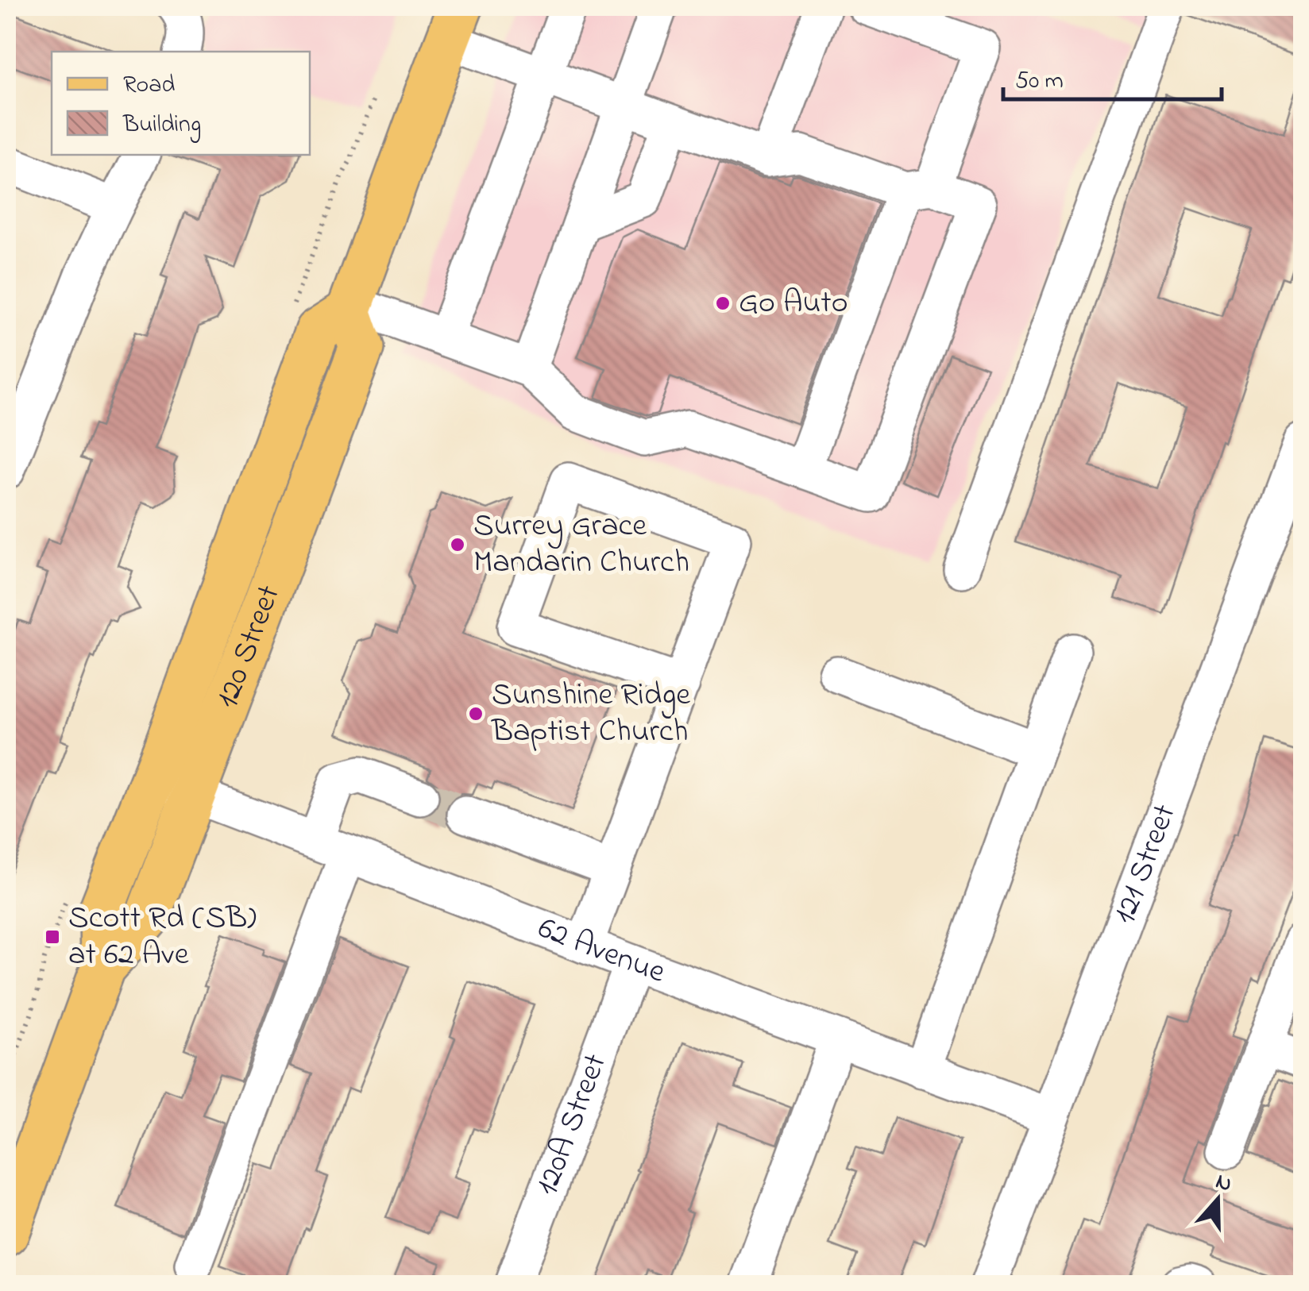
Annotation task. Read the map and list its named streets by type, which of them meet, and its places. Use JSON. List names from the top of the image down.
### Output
{
  "streets": {
    "main road": ["120 Street"],
    "street": ["121 Street", "62 Avenue", "120A Street"]
  },
  "crossings": [
    ["120 Street", "62 Avenue"],
    ["121 Street", "62 Avenue"],
    ["62 Avenue", "120A Street"]
  ],
  "places": {
    "other": ["Go Auto", "Surrey Grace Mandarin Church", "Sunshine Ridge Baptist Church"],
    "transit": ["Scott Rd (SB) at 62 Ave"]
  },
  "legend": ["Road", "Building"],
  "scale_bar": "50 m",
  "north": "top"
}
